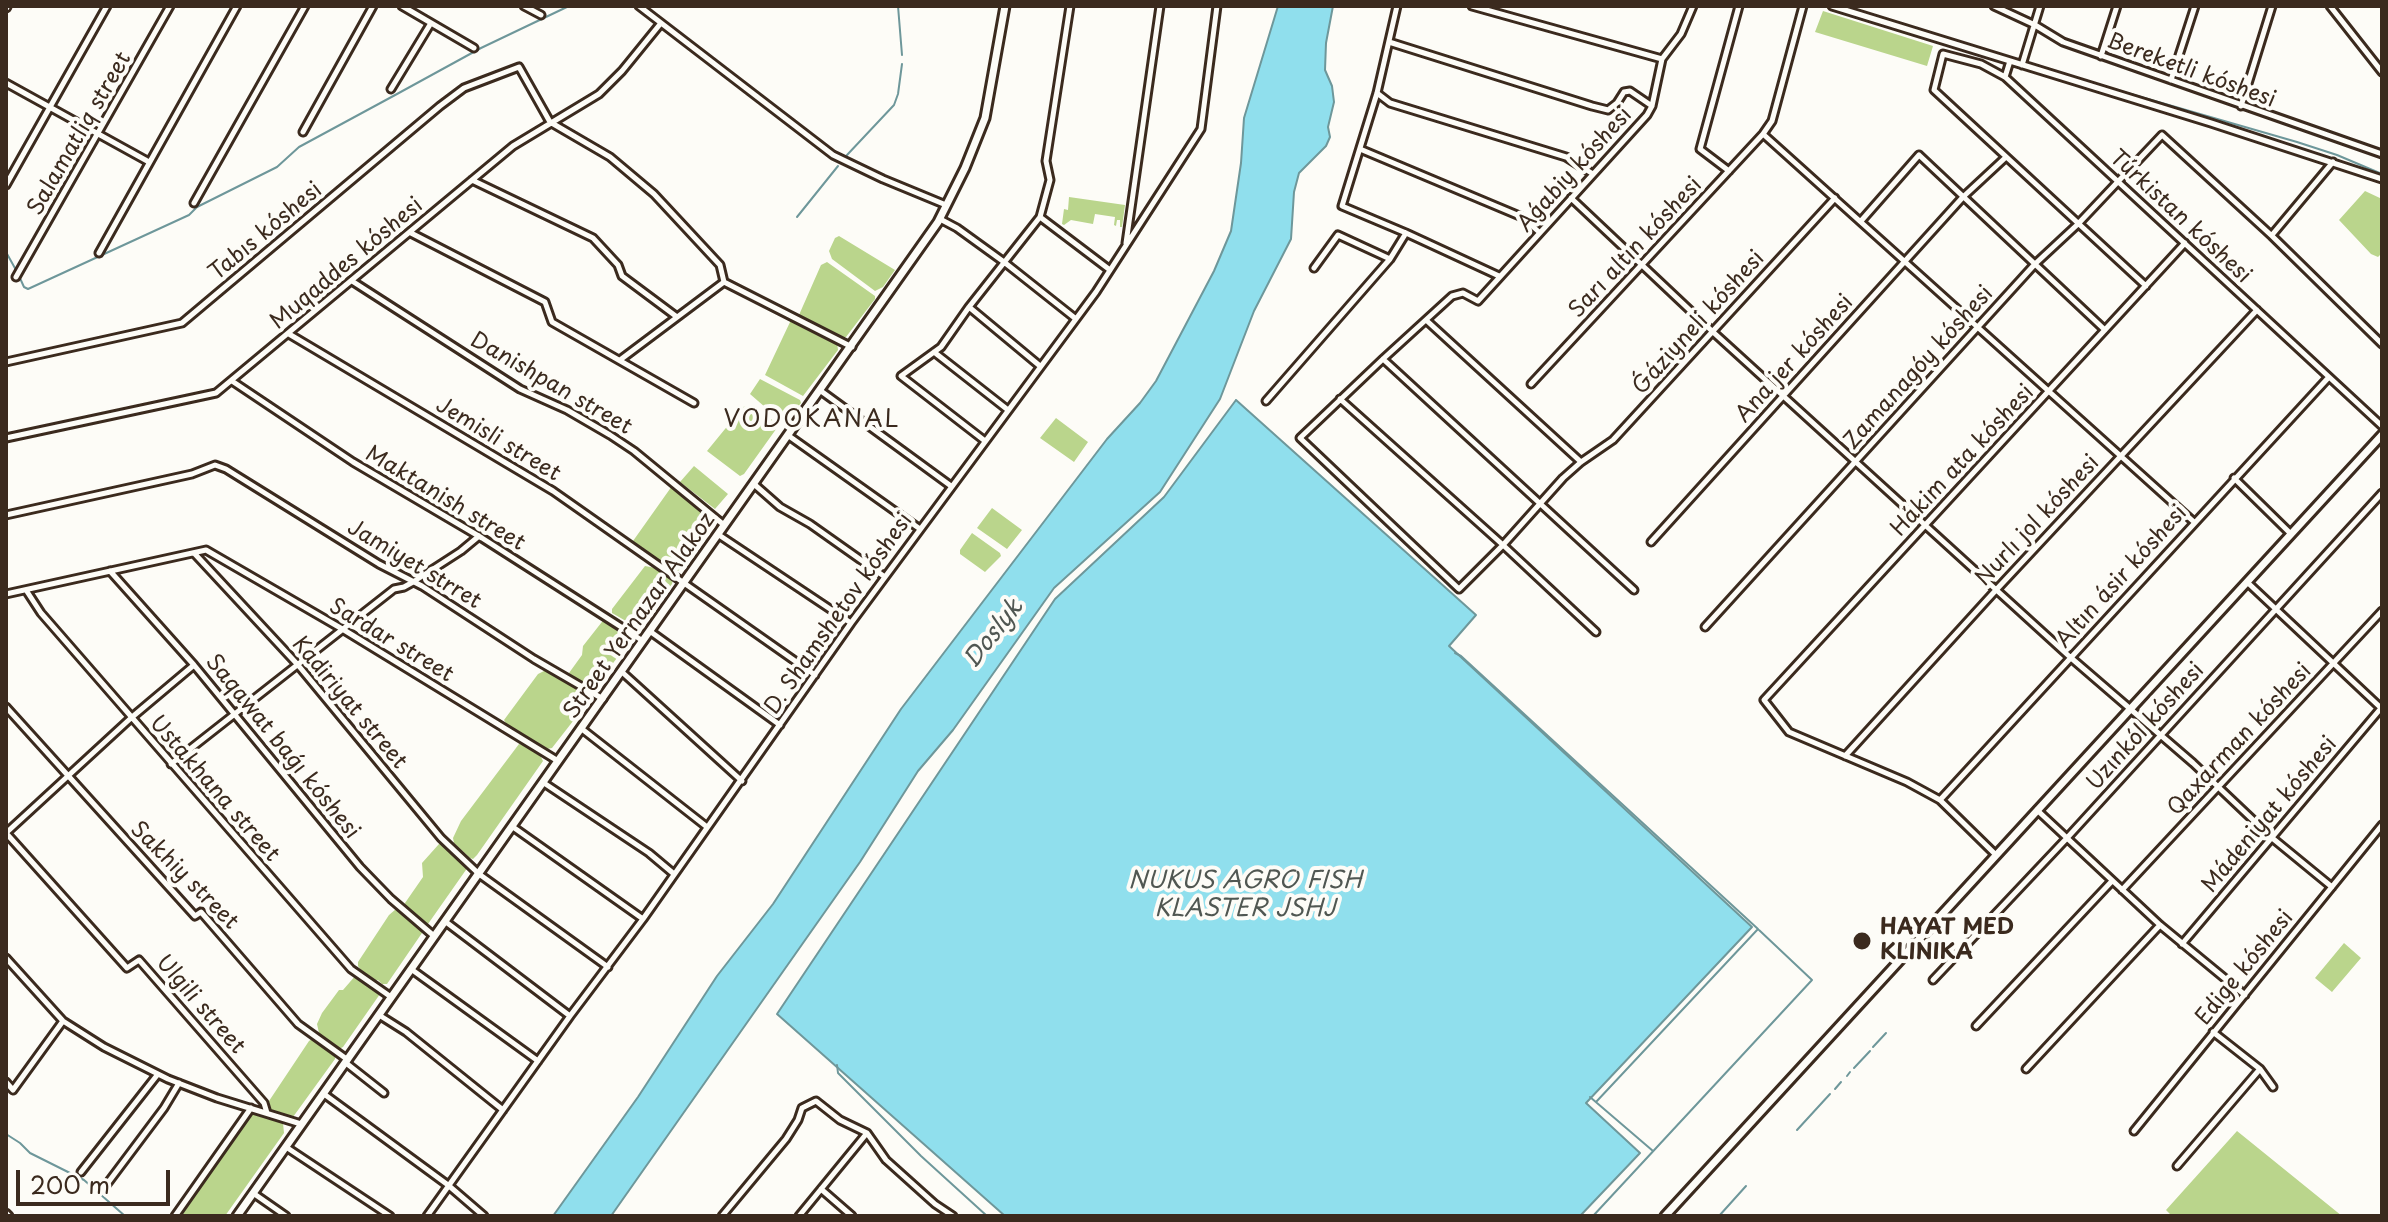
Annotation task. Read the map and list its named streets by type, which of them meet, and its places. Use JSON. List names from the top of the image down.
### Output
{
  "streets": {
    "main road": ["Street Yernazar Alakoz"],
    "street": [
      "Bereketli kóshesi",
      "Salamatliq street",
      "Aǵabiy kóshesi",
      "Túrkistan kóshesi",
      "Tabıs kóshesi",
      "Sarı altın kóshesi",
      "Muqaddes kóshesi",
      "Ǵáziyneli kóshesi",
      "Ana jer kóshesi",
      "Zamanagóy kóshesi",
      "Danishpan street",
      "Jemisli street",
      "Hákim ata kóshesi",
      "Maktanish street",
      "Nurlı jol kóshesi",
      "Jamiyet strret",
      "Altın ásir kóshesi",
      "D. Shamshetov kóshesi",
      "Sardar street",
      "Kadiriyat street",
      "Uzınkól kóshesi",
      "Qaxarman kóshesi",
      "Saqawat baǵı kóshesi",
      "Ustakhana street",
      "Mádeniyat kóshesi",
      "Sakhiy street",
      "Edige kóshesi",
      "Ulgili street"
    ]
  },
  "crossings": [
    ["Túrkistan kóshesi", "Ana jer kóshesi"],
    ["Túrkistan kóshesi", "Zamanagóy kóshesi"],
    ["Túrkistan kóshesi", "Hákim ata kóshesi"],
    ["Túrkistan kóshesi", "Nurlı jol kóshesi"],
    ["Túrkistan kóshesi", "Altın ásir kóshesi"],
    ["Tabıs kóshesi", "Muqaddes kóshesi"],
    ["Muqaddes kóshesi", "Danishpan street"],
    ["Muqaddes kóshesi", "Jemisli street"],
    ["Muqaddes kóshesi", "Maktanish street"],
    ["Danishpan street", "Street Yernazar Alakoz"],
    ["Jemisli street", "D. Shamshetov kóshesi"],
    ["Jemisli street", "Street Yernazar Alakoz"],
    ["Hákim ata kóshesi", "Nurlı jol kóshesi"],
    ["Maktanish street", "Street Yernazar Alakoz"],
    ["Jamiyet strret", "Street Yernazar Alakoz"],
    ["D. Shamshetov kóshesi", "Kadiriyat street"],
    ["Street Yernazar Alakoz", "Sardar street"],
    ["Street Yernazar Alakoz", "Kadiriyat street"],
    ["Street Yernazar Alakoz", "Saqawat baǵı kóshesi"],
    ["Street Yernazar Alakoz", "Ustakhana street"],
    ["Street Yernazar Alakoz", "Sakhiy street"],
    ["Sardar street", "Kadiriyat street"]
  ],
  "districts": ["VODOKANAL"],
  "water": ["Doslyk", "NUKUS AGRO FISH KLASTER JSHJ"],
  "places": ["HAYAT MED KLINIKA"],
  "scale_bar": "200 m"
}
